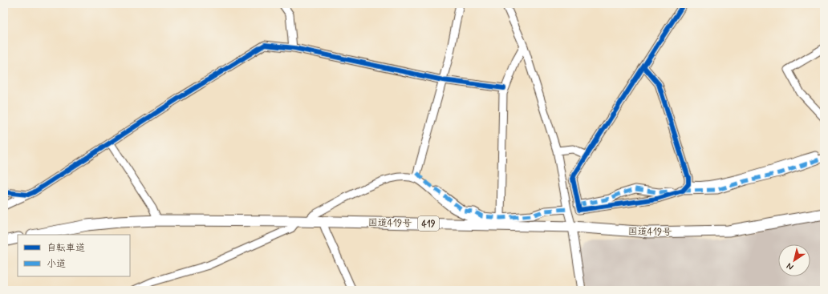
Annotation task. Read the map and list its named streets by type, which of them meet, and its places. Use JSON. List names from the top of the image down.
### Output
{
  "streets": {
    "highway": ["国道419号", "419"]
  },
  "legend": ["自転車道", "小道"],
  "north": "bottom left"
}
